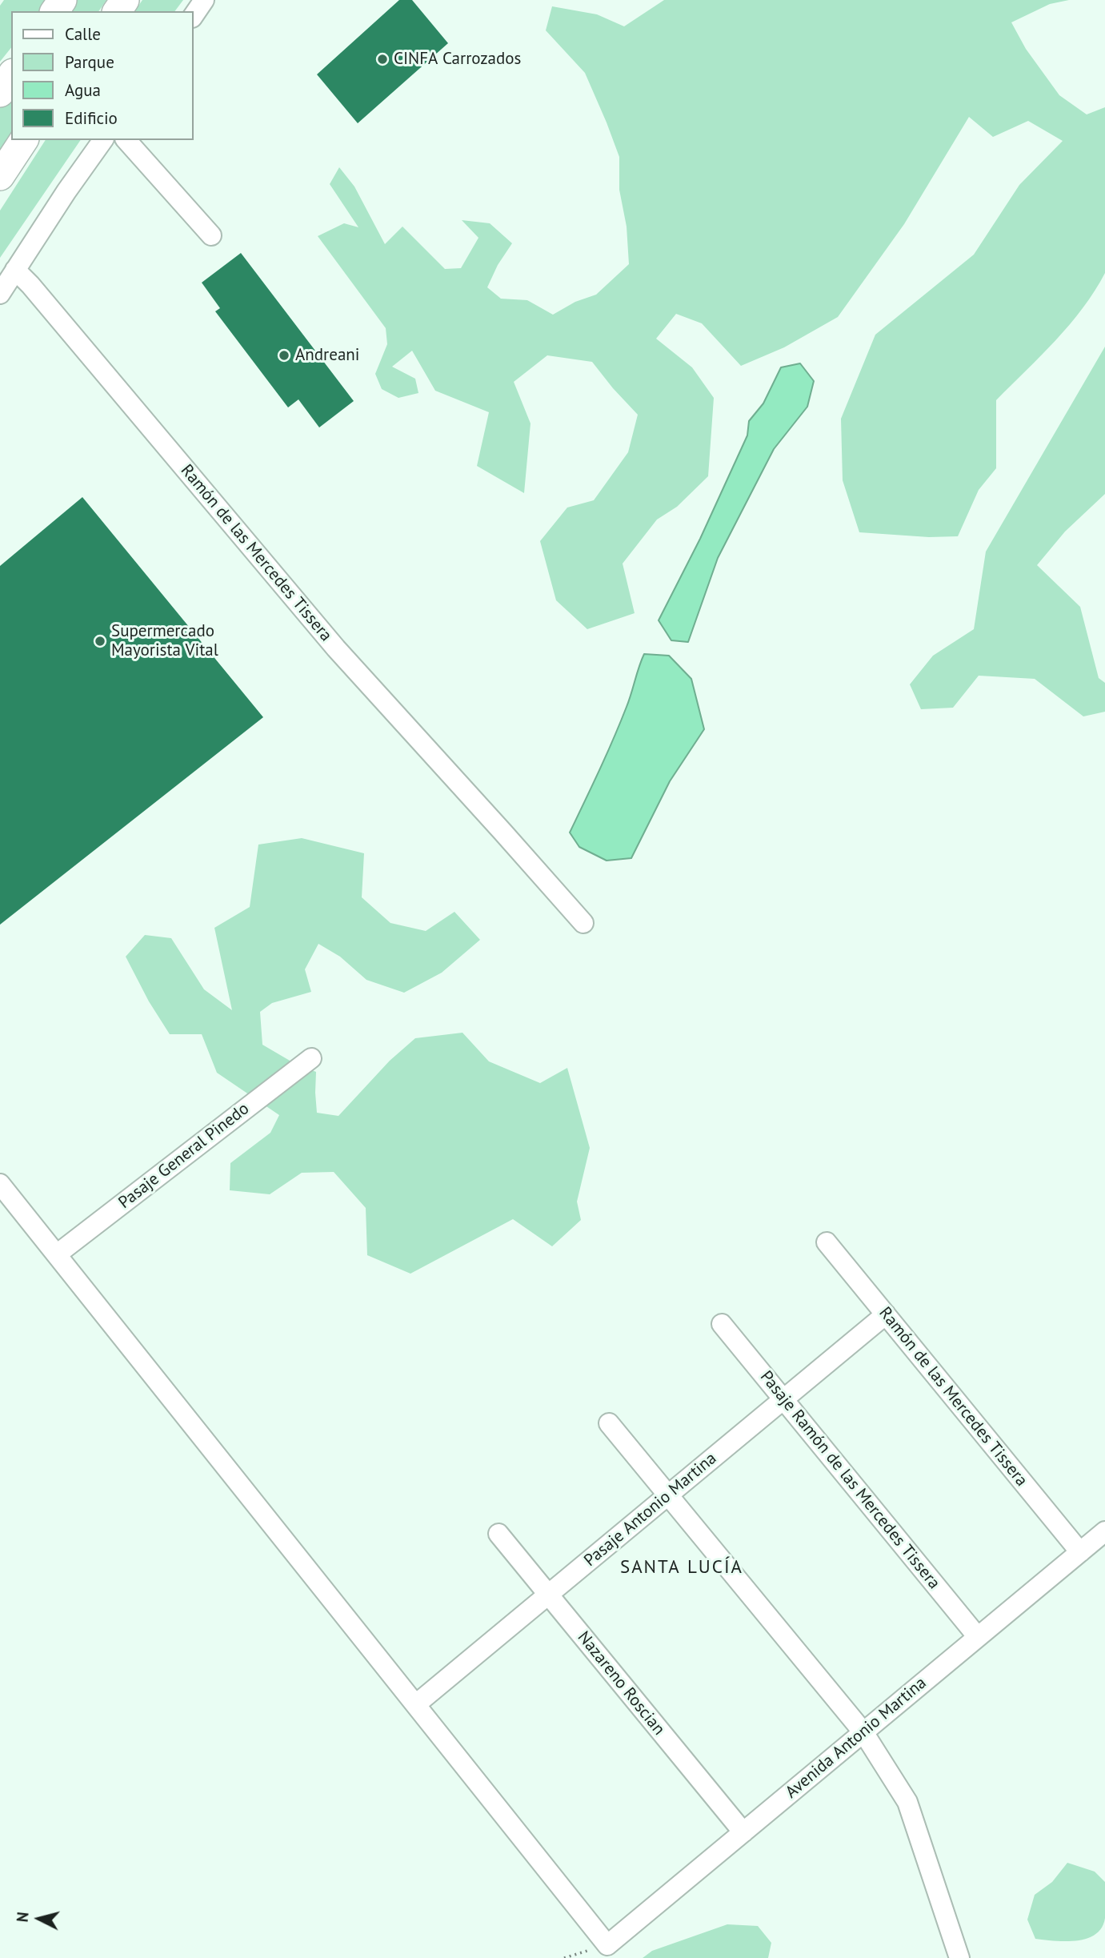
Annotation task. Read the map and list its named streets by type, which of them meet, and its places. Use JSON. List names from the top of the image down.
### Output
{
  "streets": {
    "street": [
      "Ramón de las Mercedes Tissera",
      "Pasaje General Pinedo",
      "Pasaje Ramón de las Mercedes Tissera",
      "Pasaje Antonio Martina",
      "Nazareno Roscian",
      "Avenida Antonio Martina"
    ]
  },
  "crossings": [
    ["Ramón de las Mercedes Tissera", "Pasaje Antonio Martina"],
    ["Ramón de las Mercedes Tissera", "Avenida Antonio Martina"],
    ["Pasaje Ramón de las Mercedes Tissera", "Pasaje Antonio Martina"],
    ["Pasaje Ramón de las Mercedes Tissera", "Avenida Antonio Martina"],
    ["Pasaje Antonio Martina", "Nazareno Roscian"],
    ["Nazareno Roscian", "Avenida Antonio Martina"]
  ],
  "districts": ["SANTA LUCÍA"],
  "places": ["CINFA Carrozados", "Andreani", "Supermercado Mayorista Vital"],
  "legend": [
    "Calle",
    "Parque",
    "Agua",
    "Edificio"
  ],
  "north": "left"
}
